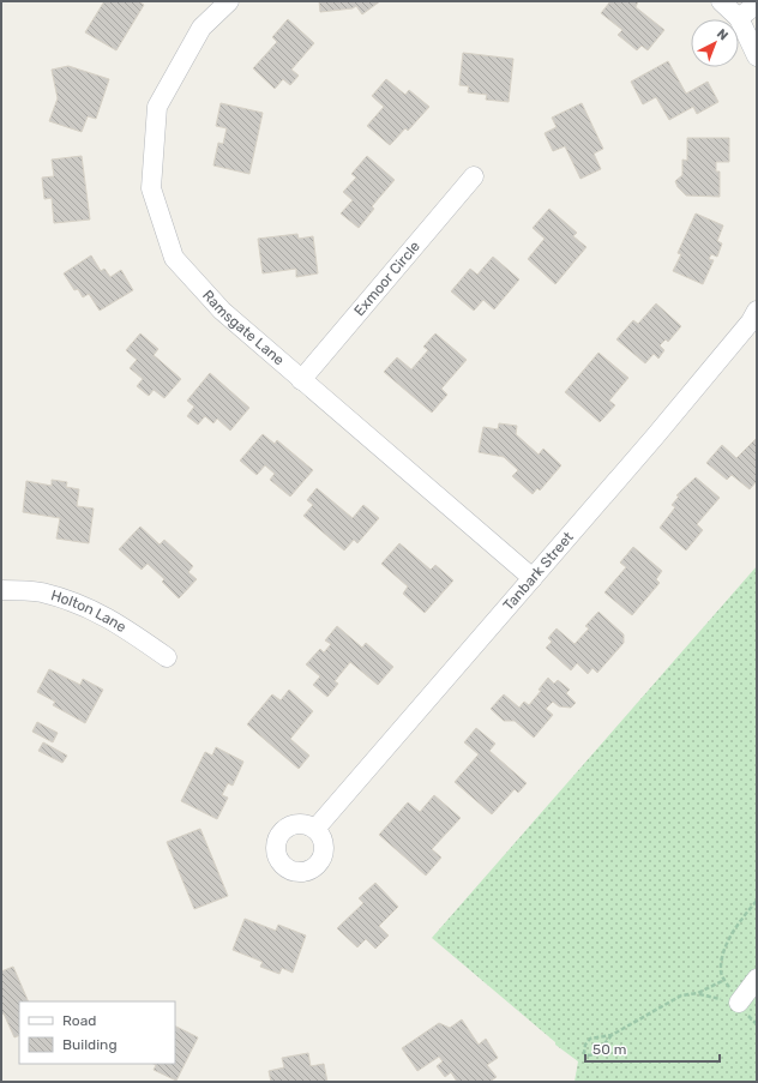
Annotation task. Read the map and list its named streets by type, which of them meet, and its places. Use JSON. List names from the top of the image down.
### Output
{
  "streets": {
    "street": [
      "Exmoor Circle",
      "Ramsgate Lane",
      "Tanbark Street",
      "Holton Lane"
    ]
  },
  "crossings": [
    ["Exmoor Circle", "Ramsgate Lane"],
    ["Ramsgate Lane", "Tanbark Street"]
  ],
  "legend": ["Road", "Building"],
  "scale_bar": "50 m",
  "north": "top right"
}
